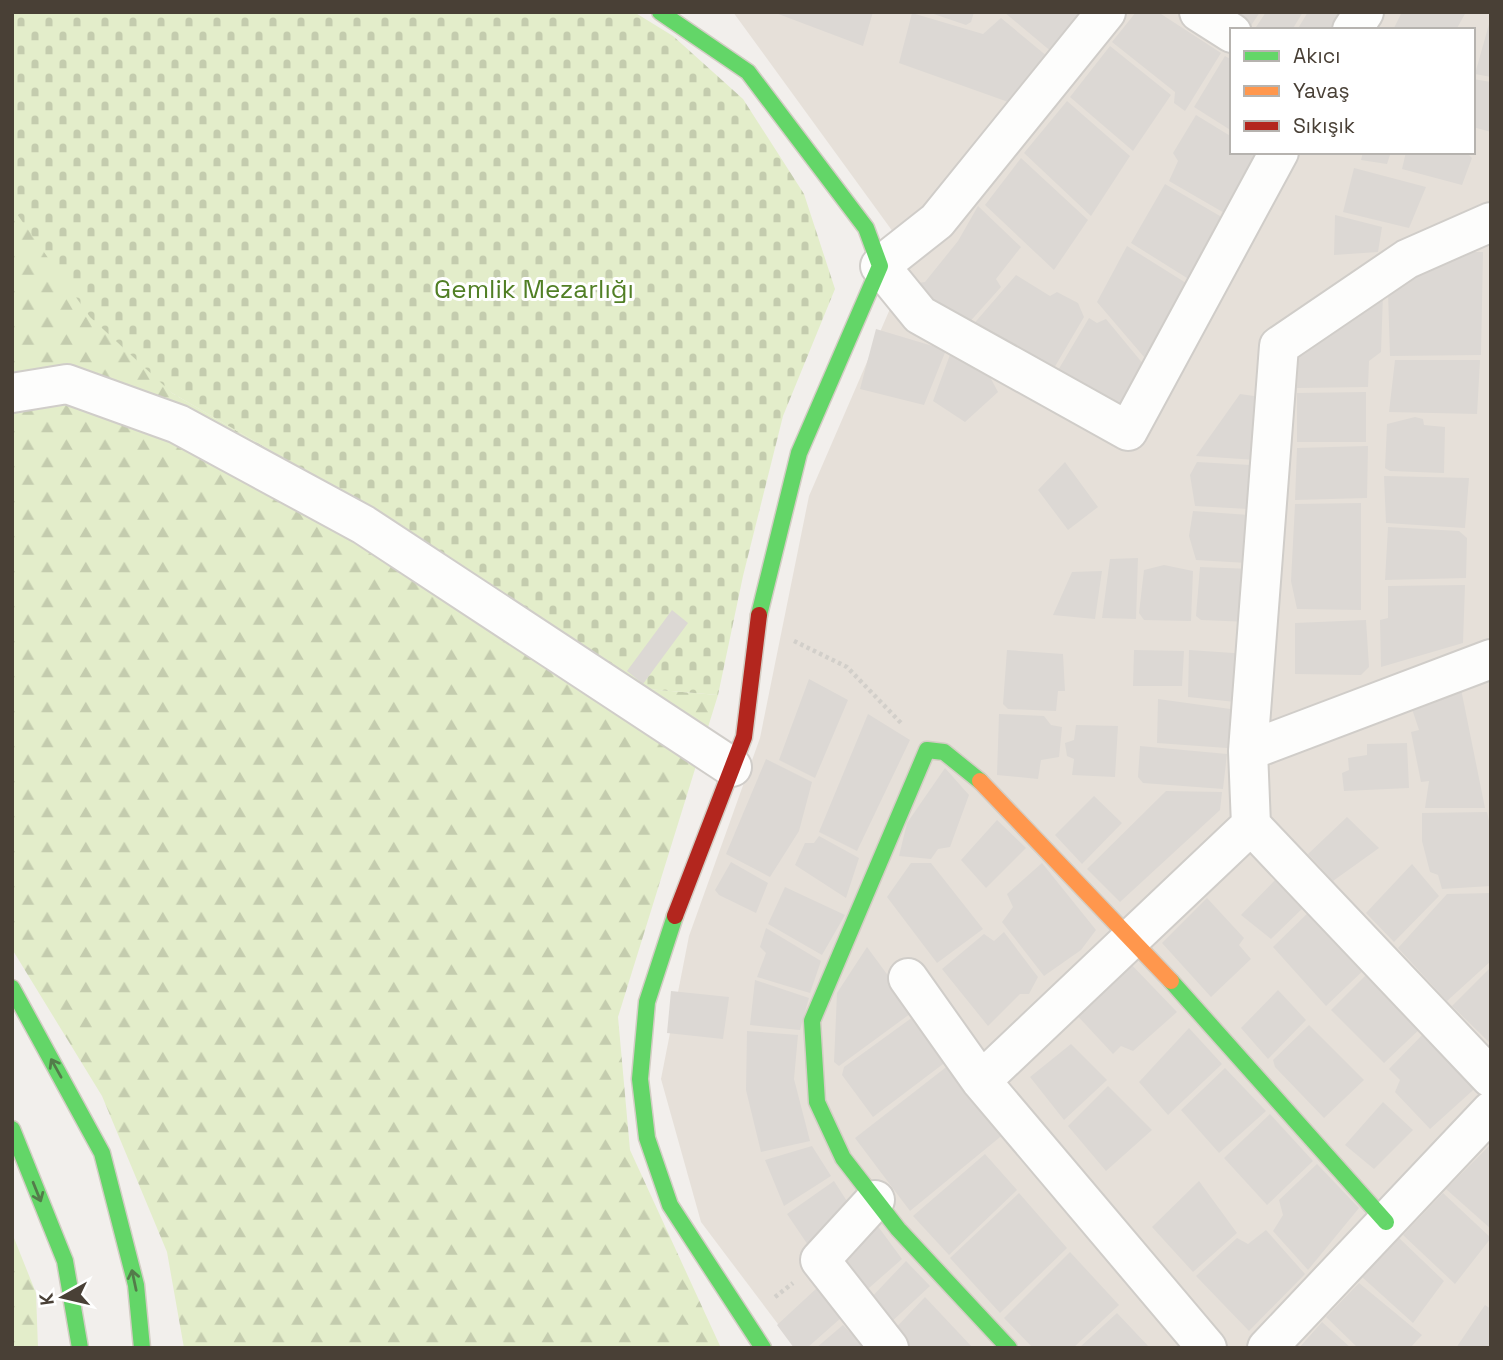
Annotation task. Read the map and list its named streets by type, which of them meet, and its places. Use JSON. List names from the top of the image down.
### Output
{
  "parks": ["Gemlik Mezarlığı"],
  "legend": ["Akıcı", "Yavaş", "Sıkışık"],
  "north": "left"
}
